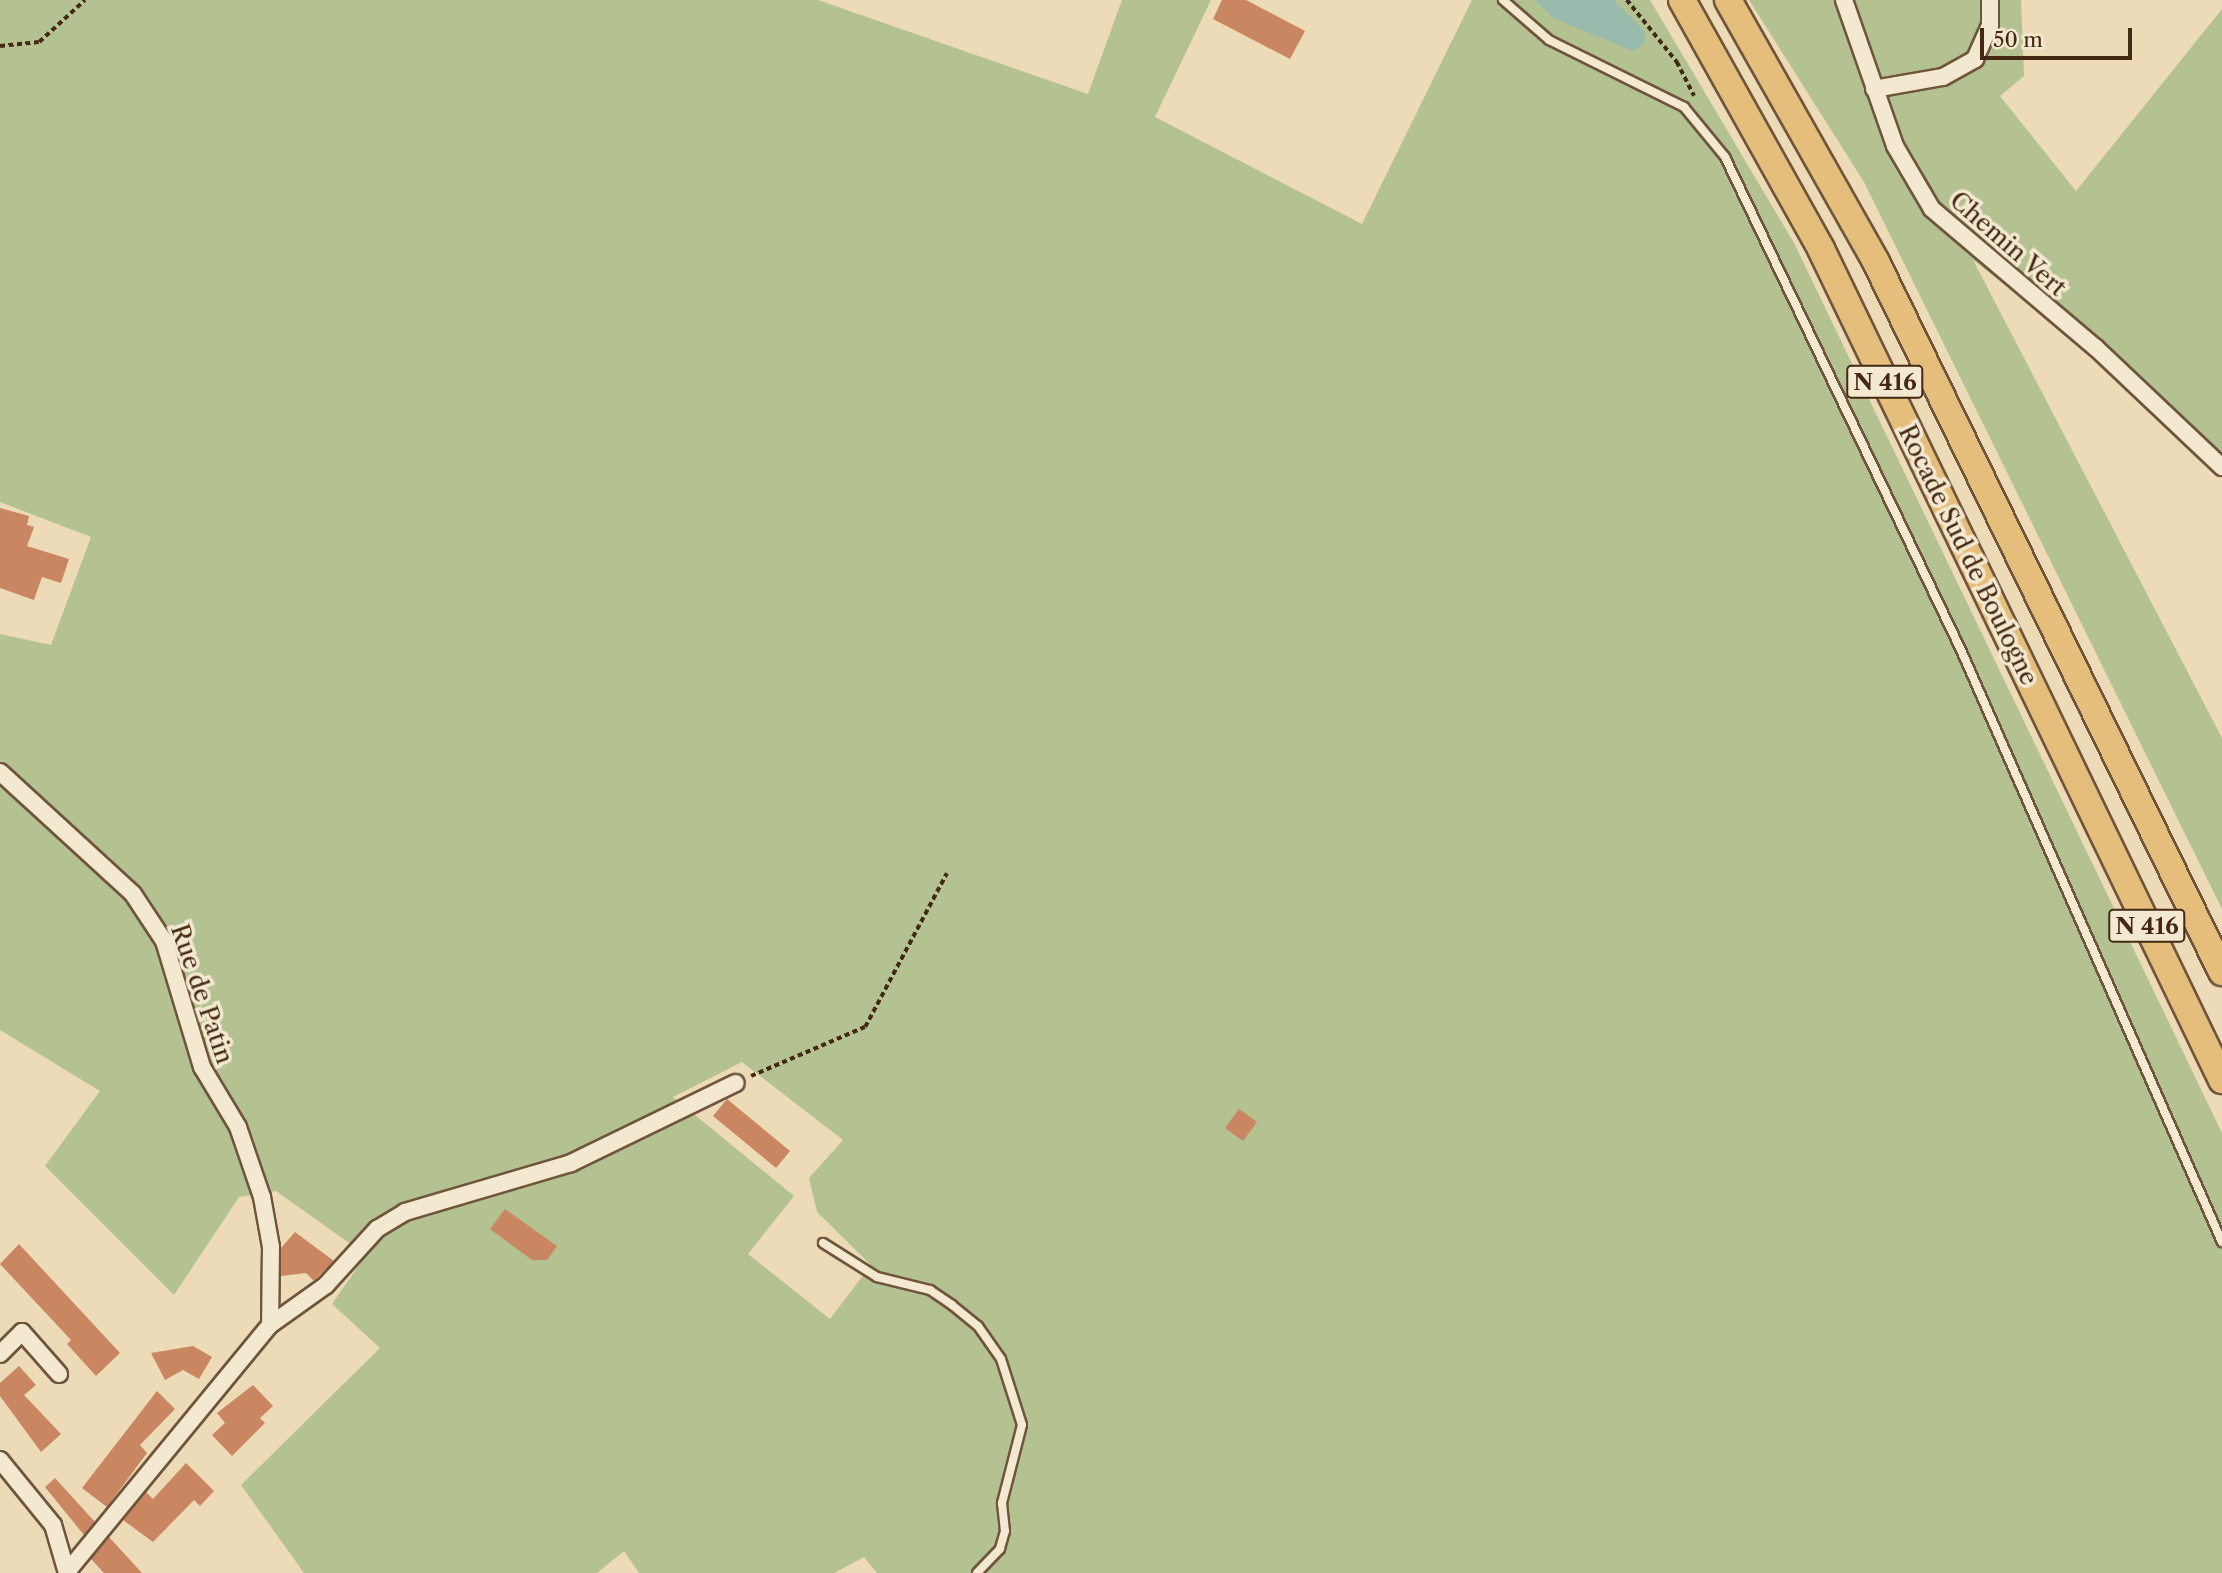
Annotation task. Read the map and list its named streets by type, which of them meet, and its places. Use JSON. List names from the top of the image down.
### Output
{
  "streets": {
    "highway": ["N 416", "Rocade Sud de Boulogne"],
    "street": ["Chemin Vert", "Rue de Patin"]
  },
  "scale_bar": "50 m"
}
